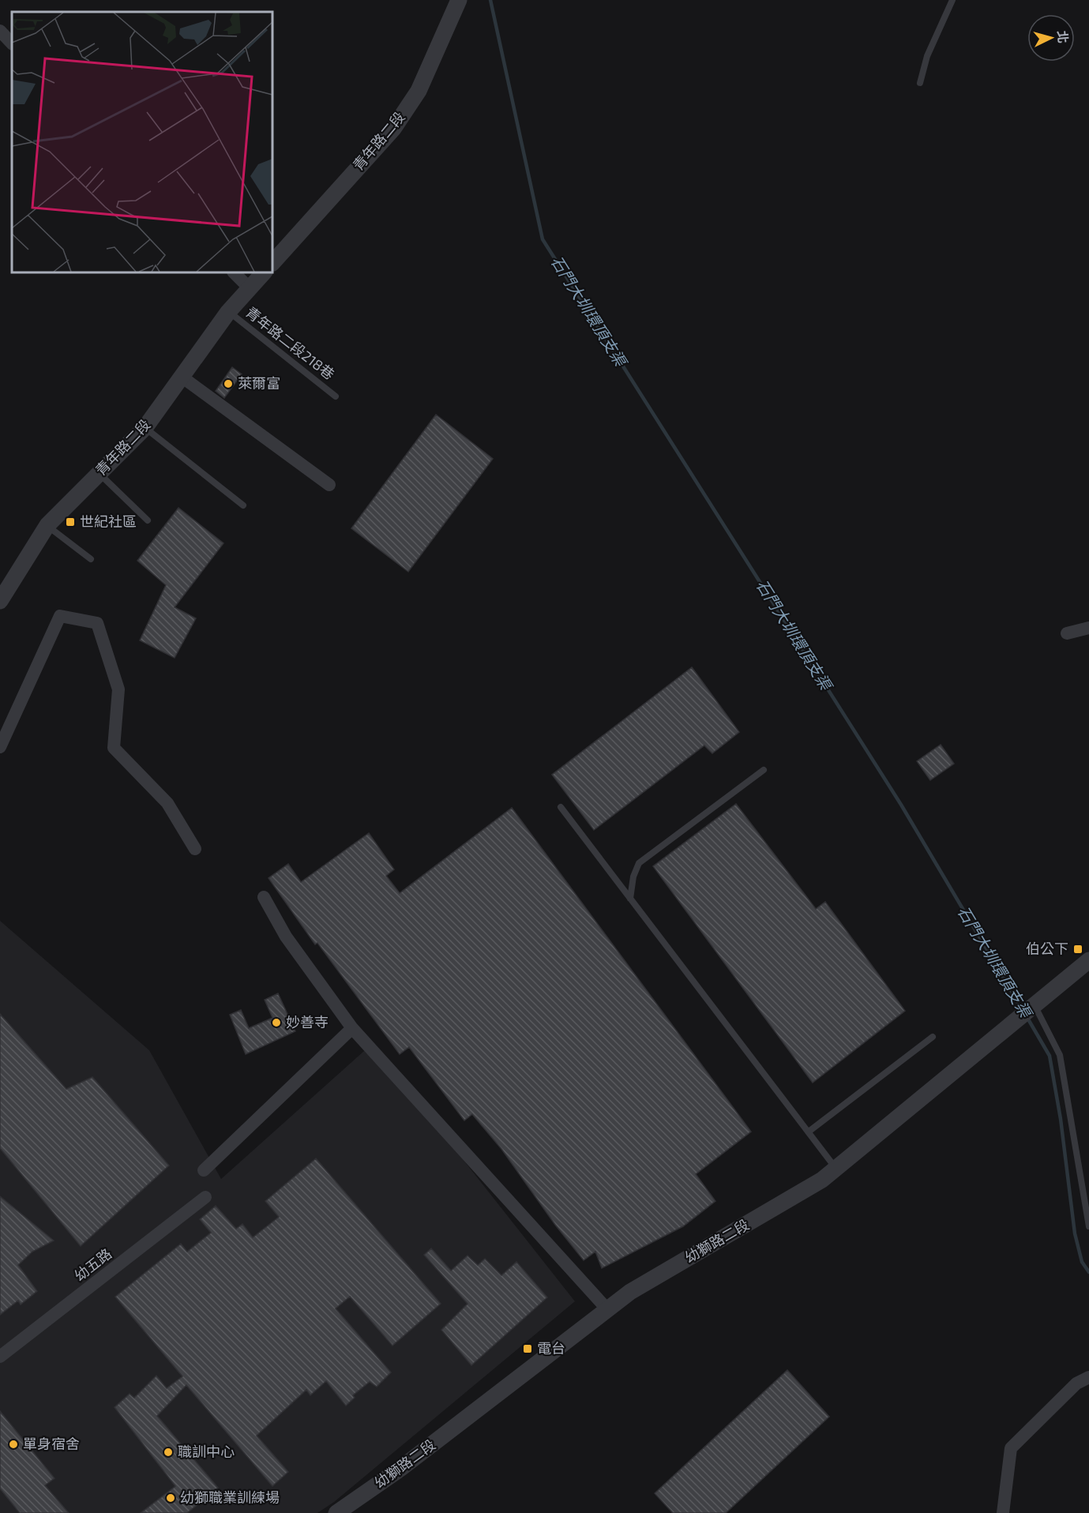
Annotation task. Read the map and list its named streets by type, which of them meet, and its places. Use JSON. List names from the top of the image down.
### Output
{
  "streets": {
    "street": ["青年路二段", "幼獅路二段", "幼五路"],
    "lane": ["青年路二段218巷"]
  },
  "crossings": [
    ["青年路二段", "青年路二段218巷"]
  ],
  "water": ["石門大圳環頂支渠"],
  "places": {
    "other": [
      "萊爾富",
      "妙善寺",
      "單身宿舍",
      "職訓中心",
      "幼獅職業訓練場"
    ],
    "transit": ["世紀社區", "伯公下", "電台"]
  },
  "north": "right"
}
